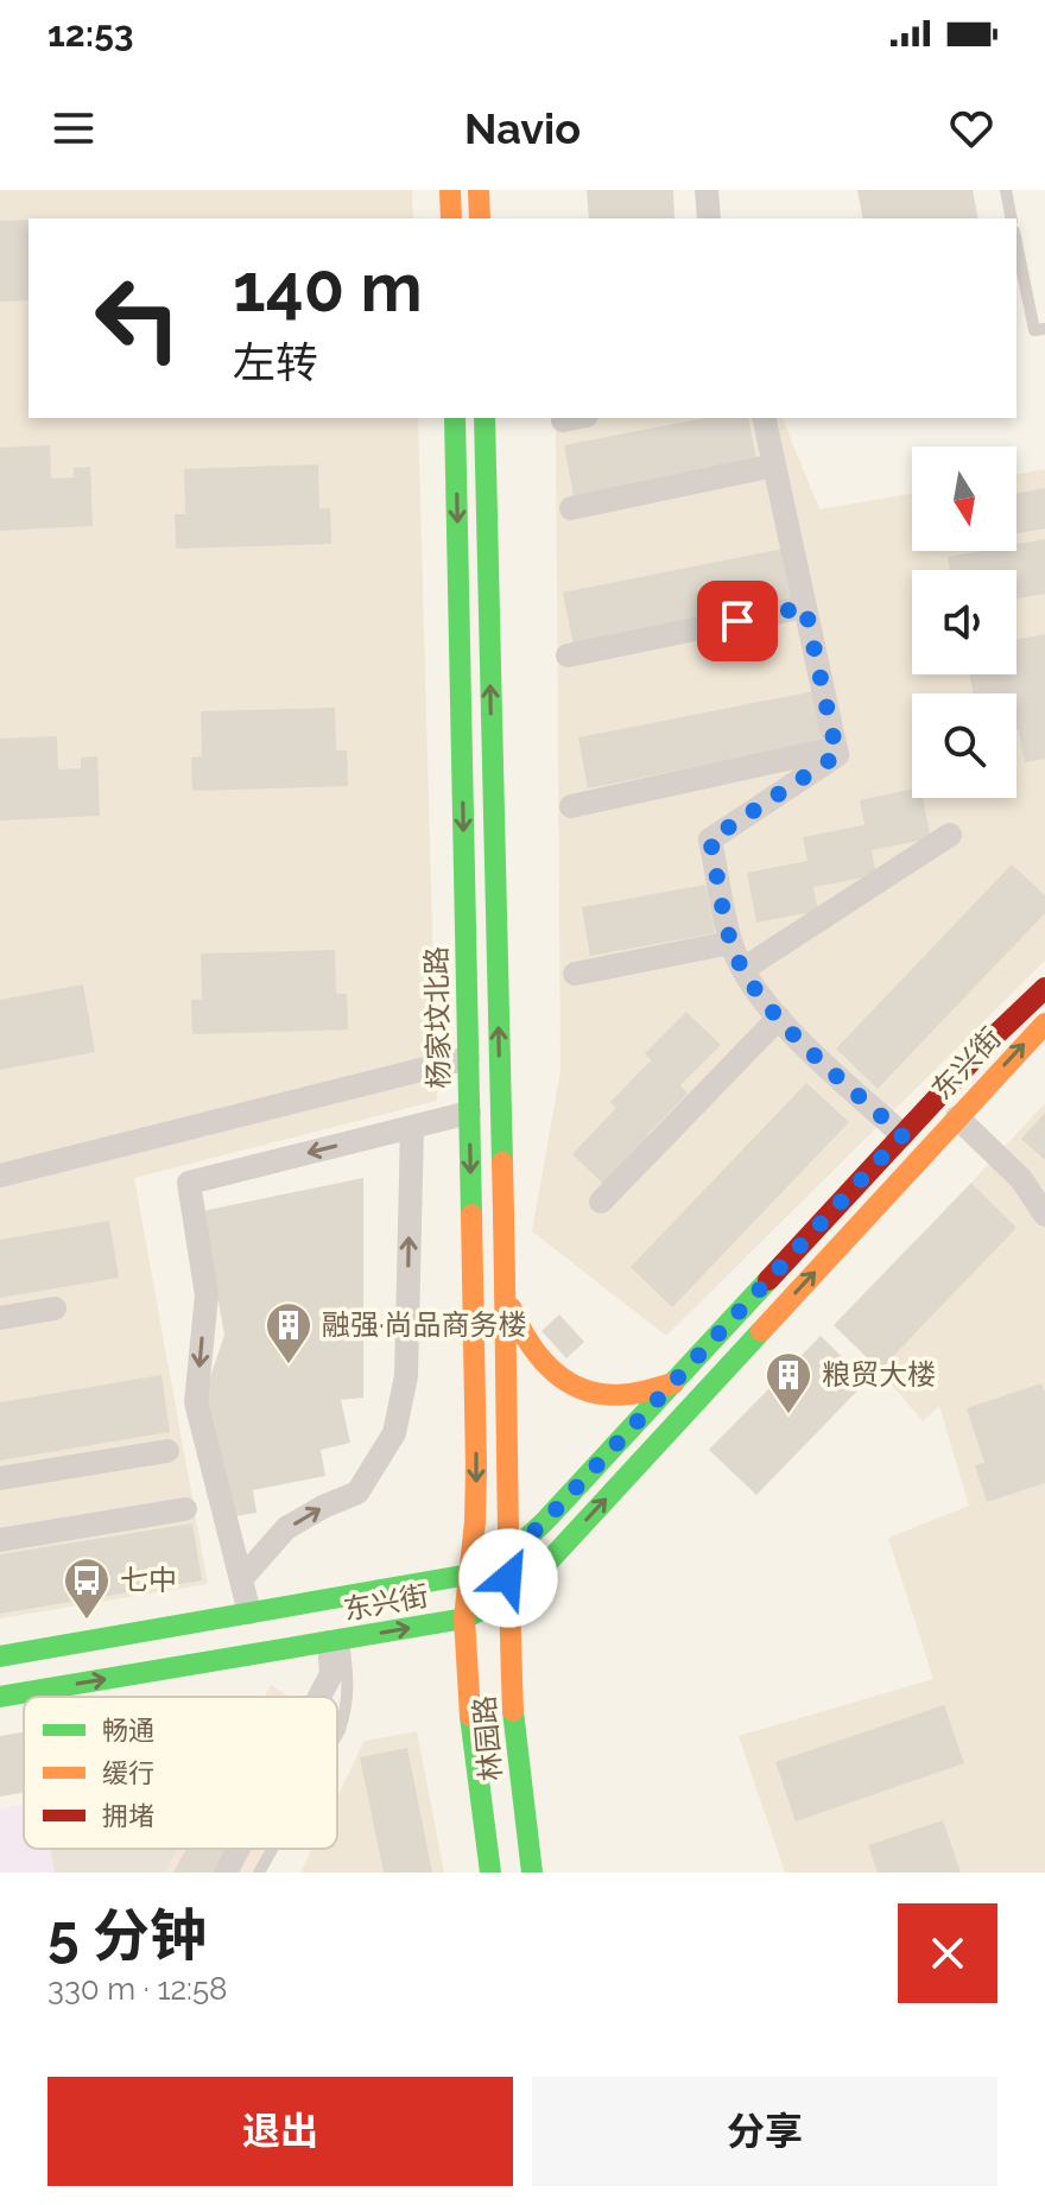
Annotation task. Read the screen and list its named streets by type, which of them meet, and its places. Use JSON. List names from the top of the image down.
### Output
{
  "streets": {
    "main road": ["杨家坟北路", "东兴街", "林园路"]
  },
  "crossings": [
    ["杨家坟北路", "东兴街"],
    ["杨家坟北路", "林园路"],
    ["东兴街", "林园路"]
  ],
  "places": {
    "building": ["融强·尚品商务楼", "粮贸大楼"],
    "bus stop": ["七中"]
  },
  "legend": ["畅通", "缓行", "拥堵"],
  "north": "bottom",
  "page": {
    "status": "12:53",
    "header": "Navio",
    "turn": ["140 m", "左转"],
    "heading": ["5 分钟", "330 m · 12:58"],
    "buttons": ["退出", "分享"]
  }
}
